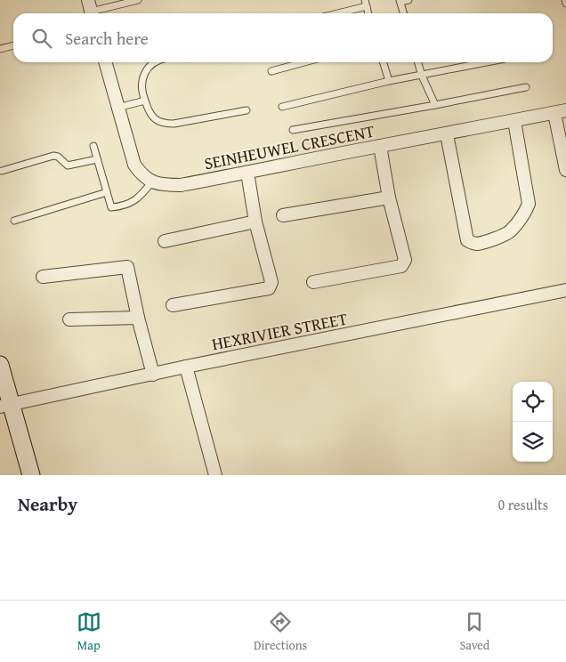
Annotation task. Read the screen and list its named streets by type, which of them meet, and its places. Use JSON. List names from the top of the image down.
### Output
{
  "streets": {
    "street": ["SEINHEUWEL CRESCENT", "HEXRIVIER STREET"]
  },
  "page": {
    "search": "Search here",
    "heading": ["Nearby", "0 results"],
    "nav": ["Map", "Directions", "Saved"]
  }
}
